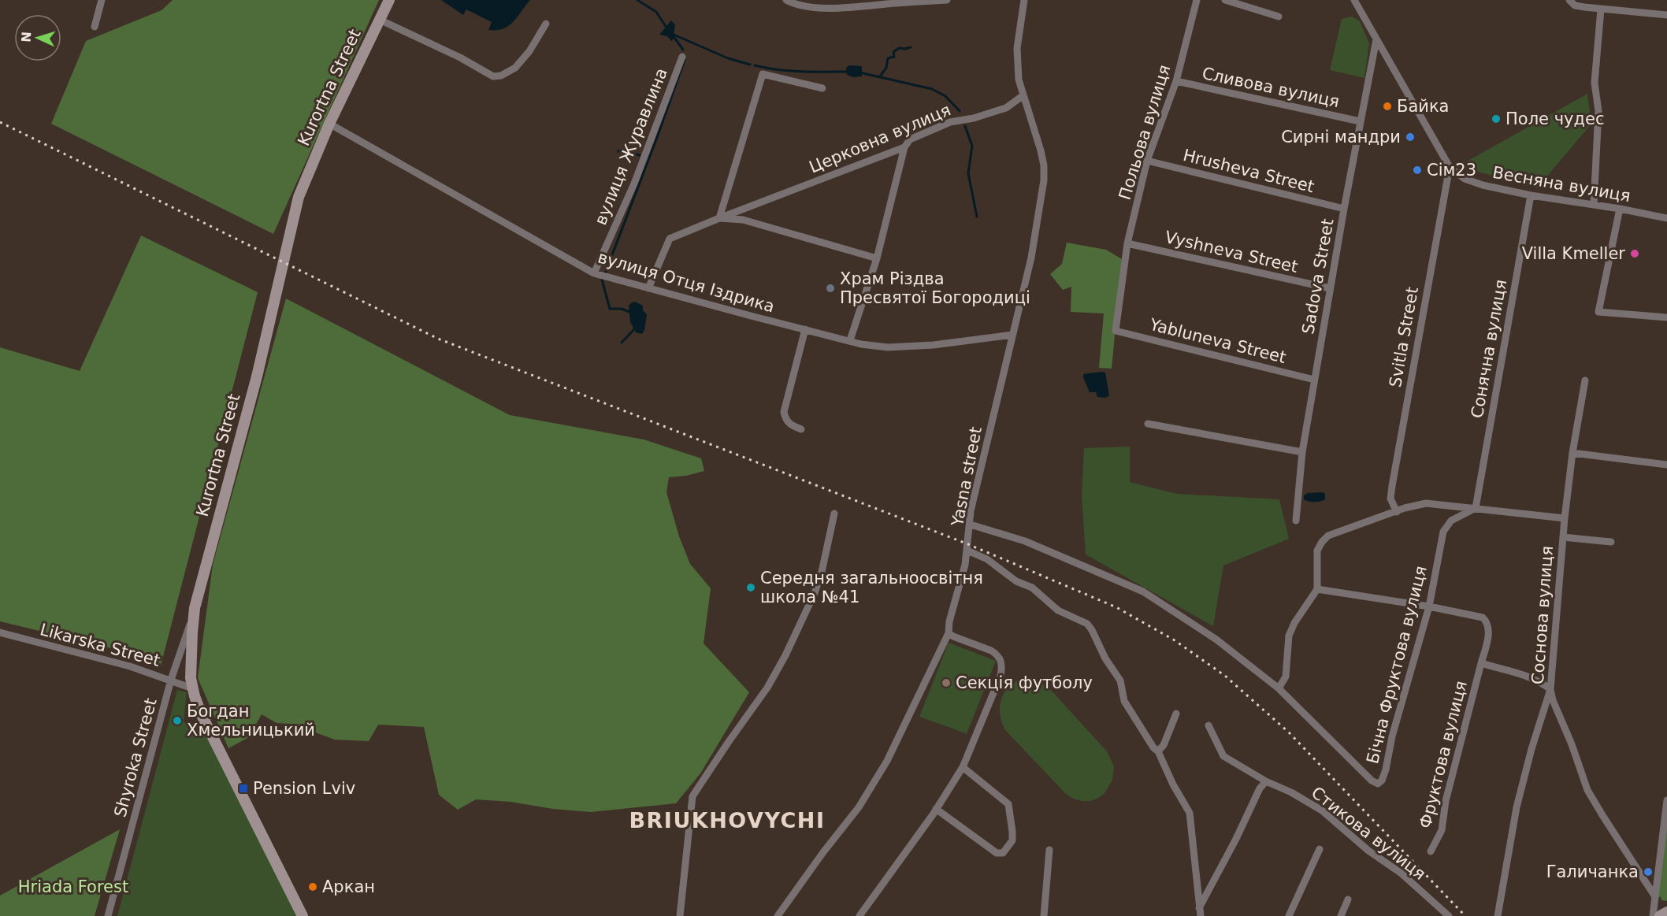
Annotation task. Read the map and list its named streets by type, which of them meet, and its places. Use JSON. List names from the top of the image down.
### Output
{
  "streets": {
    "main road": ["Kurortna Street"],
    "street": [
      "Сливова вулиця",
      "Польова вулиця",
      "Церковна вулиця",
      "вулиця Журавлина",
      "Hrusheva Street",
      "Весняна вулиця",
      "Vyshneva Street",
      "Sadova Street",
      "вулиця Отця Іздрика",
      "Svitla Street",
      "Yabluneva Street",
      "Сонячна вулиця",
      "Yasna street",
      "Соснова вулиця",
      "Likarska Street",
      "Бічна Фруктова вулиця",
      "Фруктова вулиця",
      "Shyroka Street",
      "Стикова вулиця"
    ]
  },
  "crossings": [
    ["Kurortna Street", "вулиця Отця Іздрика"],
    ["Kurortna Street", "Likarska Street"],
    ["Kurortna Street", "Shyroka Street"],
    ["Сливова вулиця", "Польова вулиця"],
    ["Сливова вулиця", "Sadova Street"],
    ["Польова вулиця", "Hrusheva Street"],
    ["Польова вулиця", "Vyshneva Street"],
    ["Польова вулиця", "Yabluneva Street"],
    ["Церковна вулиця", "вулиця Отця Іздрика"],
    ["Церковна вулиця", "Yasna street"],
    ["вулиця Журавлина", "вулиця Отця Іздрика"],
    ["Hrusheva Street", "Sadova Street"],
    ["Весняна вулиця", "Sadova Street"],
    ["Весняна вулиця", "Svitla Street"],
    ["Весняна вулиця", "Сонячна вулиця"],
    ["Vyshneva Street", "Sadova Street"],
    ["Sadova Street", "Yabluneva Street"],
    ["вулиця Отця Іздрика", "Yasna street"],
    ["Сонячна вулиця", "Бічна Фруктова вулиця"],
    ["Соснова вулиця", "Фруктова вулиця"],
    ["Likarska Street", "Shyroka Street"],
    ["Бічна Фруктова вулиця", "Фруктова вулиця"]
  ],
  "districts": ["BRIUKHOVYCHI"],
  "parks": ["Hriada Forest"],
  "places": {
    "other": [
      "Байка",
      "Поле чудес",
      "Сирні мандри",
      "Сім23",
      "Villa Kmeller",
      "Храм Різдва Пресвятої Богородиці",
      "Середня загальноосвітня школа №41",
      "Секція футболу",
      "Богдан Хмельницький",
      "Галичанка",
      "Аркан"
    ],
    "transit": ["Pension Lviv"]
  },
  "north": "left"
}
